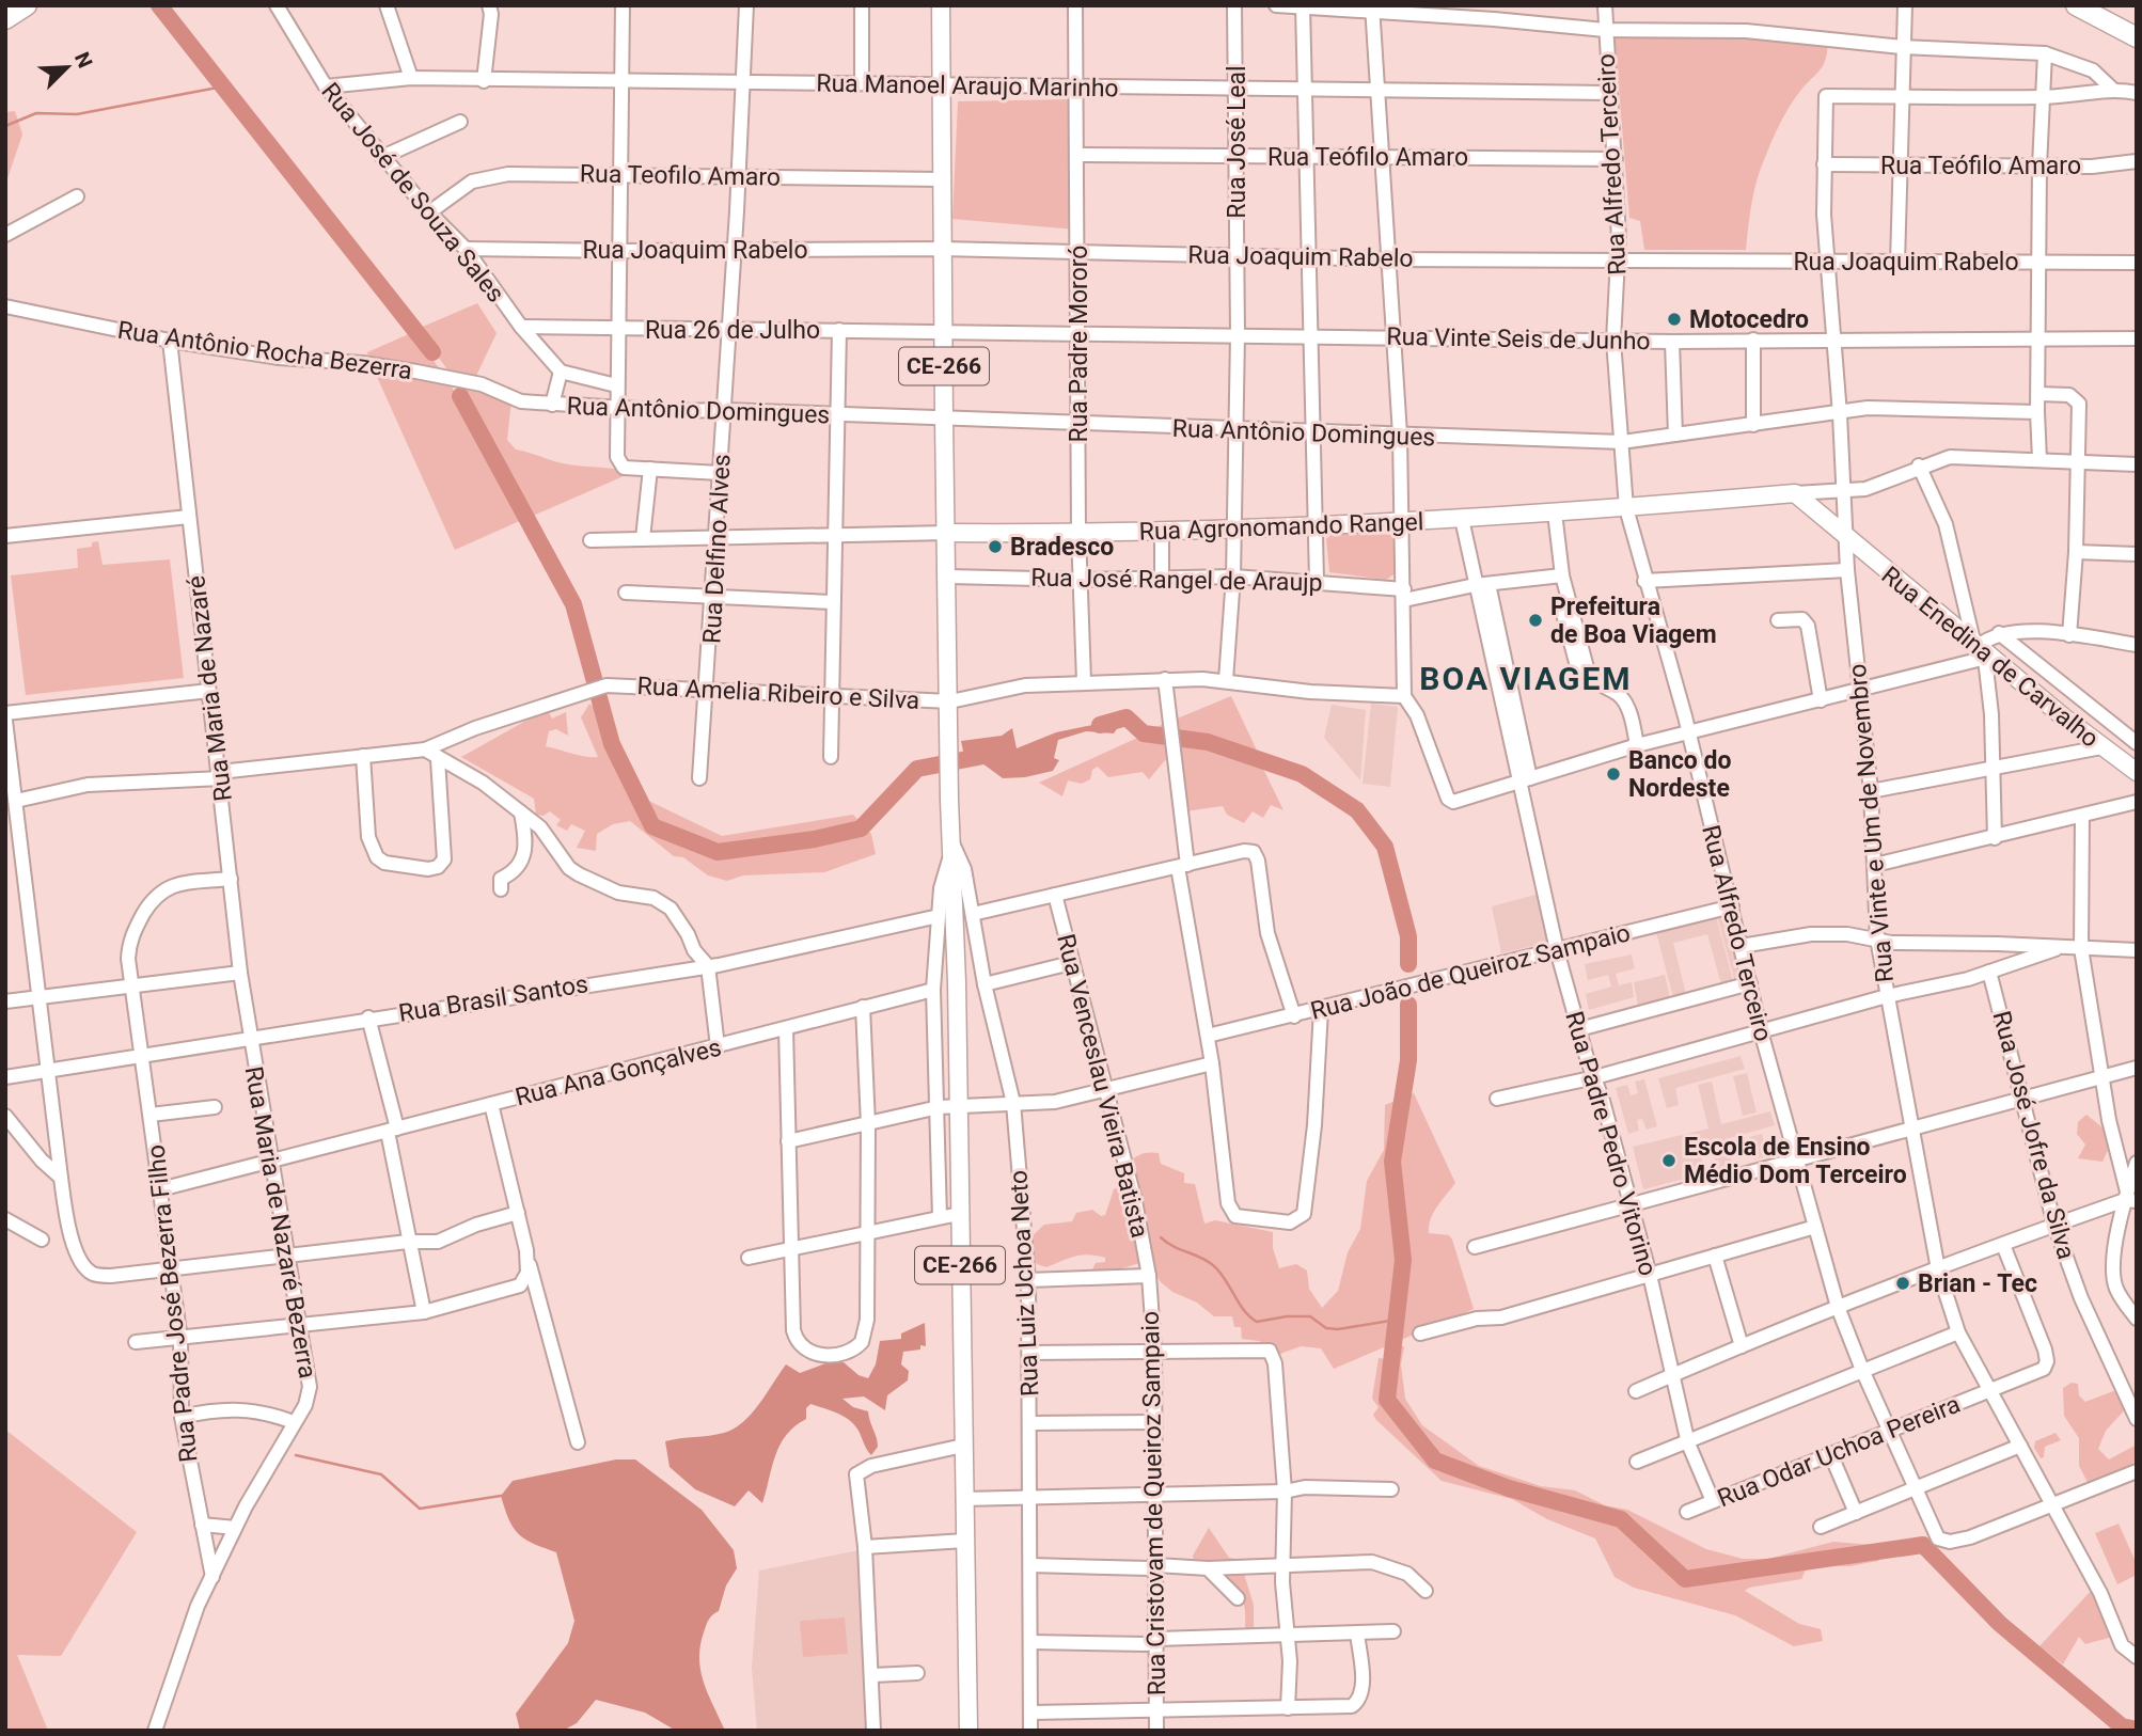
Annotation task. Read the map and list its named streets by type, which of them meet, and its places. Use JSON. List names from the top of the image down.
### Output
{
  "streets": {
    "main road": ["CE-266", "Rua Agronomando Rangel", "Rua Enedina de Carvalho"],
    "street": [
      "Rua Manoel Araujo Marinho",
      "Rua José Leal",
      "Rua Teófilo Amaro",
      "Rua Alfredo Terceiro",
      "Rua Teofilo Amaro",
      "Rua José de Souza Sales",
      "Rua Joaquim Rabelo",
      "Rua 26 de Julho",
      "Rua Vinte Seis de Junho",
      "Rua Padre Mororó",
      "Rua Antônio Rocha Bezerra",
      "Rua Antônio Domingues",
      "Rua Delfino Alves",
      "Rua José Rangel de Araujp",
      "Rua Maria de Nazaré",
      "Rua Amelia Ribeiro e Silva",
      "Rua Vinte e Um de Novembro",
      "Rua João de Queiroz Sampaio",
      "Rua Brasil Santos",
      "Rua Ana Gonçalves",
      "Rua Venceslau Vieira Batista",
      "Rua José Jofre da Silva",
      "Rua Padre Pedro Vitorino",
      "Rua Maria de Nazaré Bezerra",
      "Rua Luiz Uchoa Neto",
      "Rua Padre José Bezerra Filho",
      "Rua Odar Uchoa Pereira",
      "Rua Cristovam de Queiroz Sampaio"
    ]
  },
  "crossings": [
    ["Rua Manoel Araujo Marinho", "Rua José Leal"],
    ["Rua Manoel Araujo Marinho", "Rua Alfredo Terceiro"],
    ["Rua Manoel Araujo Marinho", "Rua José de Souza Sales"],
    ["Rua Manoel Araujo Marinho", "Rua Padre Mororó"],
    ["Rua Manoel Araujo Marinho", "CE-266"],
    ["Rua Manoel Araujo Marinho", "Rua Delfino Alves"],
    ["Rua José Leal", "Rua Teófilo Amaro"],
    ["Rua José Leal", "Rua Joaquim Rabelo"],
    ["Rua José Leal", "Rua Vinte Seis de Junho"],
    ["Rua José Leal", "Rua Antônio Domingues"],
    ["Rua José Leal", "Rua Agronomando Rangel"],
    ["Rua José Leal", "Rua José Rangel de Araujp"],
    ["Rua José Leal", "Rua Amelia Ribeiro e Silva"],
    ["Rua Teófilo Amaro", "Rua Alfredo Terceiro"],
    ["Rua Teófilo Amaro", "Rua Padre Mororó"],
    ["Rua Teófilo Amaro", "Rua Vinte e Um de Novembro"],
    ["Rua Alfredo Terceiro", "Rua Joaquim Rabelo"],
    ["Rua Alfredo Terceiro", "Rua Vinte Seis de Junho"],
    ["Rua Alfredo Terceiro", "Rua Antônio Domingues"],
    ["Rua Alfredo Terceiro", "Rua Agronomando Rangel"],
    ["Rua Alfredo Terceiro", "Rua Vinte e Um de Novembro"],
    ["Rua Alfredo Terceiro", "Rua João de Queiroz Sampaio"],
    ["Rua Alfredo Terceiro", "Rua Odar Uchoa Pereira"],
    ["Rua Teofilo Amaro", "Rua José de Souza Sales"],
    ["Rua Teofilo Amaro", "CE-266"],
    ["Rua Teofilo Amaro", "Rua Delfino Alves"],
    ["Rua José de Souza Sales", "Rua Joaquim Rabelo"],
    ["Rua José de Souza Sales", "Rua 26 de Julho"],
    ["Rua Joaquim Rabelo", "Rua Padre Mororó"],
    ["Rua Joaquim Rabelo", "CE-266"],
    ["Rua Joaquim Rabelo", "Rua Delfino Alves"],
    ["Rua Joaquim Rabelo", "Rua Vinte e Um de Novembro"],
    ["Rua 26 de Julho", "Rua Vinte Seis de Junho"],
    ["Rua 26 de Julho", "CE-266"],
    ["Rua 26 de Julho", "Rua Delfino Alves"],
    ["Rua Vinte Seis de Junho", "Rua Padre Mororó"],
    ["Rua Vinte Seis de Junho", "CE-266"],
    ["Rua Vinte Seis de Junho", "Rua Vinte e Um de Novembro"],
    ["Rua Padre Mororó", "Rua Antônio Domingues"],
    ["Rua Padre Mororó", "Rua Agronomando Rangel"],
    ["Rua Padre Mororó", "Rua José Rangel de Araujp"],
    ["Rua Padre Mororó", "Rua Amelia Ribeiro e Silva"],
    ["Rua Antônio Rocha Bezerra", "Rua Antônio Domingues"],
    ["Rua Antônio Rocha Bezerra", "Rua Maria de Nazaré"],
    ["CE-266", "Rua Antônio Domingues"],
    ["CE-266", "Rua Agronomando Rangel"],
    ["CE-266", "Rua José Rangel de Araujp"],
    ["CE-266", "Rua Amelia Ribeiro e Silva"],
    ["CE-266", "Rua Luiz Uchoa Neto"],
    ["Rua Antônio Domingues", "Rua Delfino Alves"],
    ["Rua Antônio Domingues", "Rua Vinte e Um de Novembro"],
    ["Rua Agronomando Rangel", "Rua Delfino Alves"],
    ["Rua Agronomando Rangel", "Rua Enedina de Carvalho"],
    ["Rua Agronomando Rangel", "Rua Vinte e Um de Novembro"],
    ["Rua Agronomando Rangel", "Rua Padre Pedro Vitorino"],
    ["Rua Delfino Alves", "Rua Amelia Ribeiro e Silva"],
    ["Rua José Rangel de Araujp", "Rua Padre Pedro Vitorino"],
    ["Rua Enedina de Carvalho", "Rua Vinte e Um de Novembro"],
    ["Rua Maria de Nazaré", "Rua Amelia Ribeiro e Silva"],
    ["Rua Maria de Nazaré", "Rua Brasil Santos"],
    ["Rua Maria de Nazaré", "Rua Maria de Nazaré Bezerra"],
    ["Rua Maria de Nazaré", "Rua Padre José Bezerra Filho"],
    ["Rua Vinte e Um de Novembro", "Rua Odar Uchoa Pereira"],
    ["Rua João de Queiroz Sampaio", "Rua Padre Pedro Vitorino"],
    ["Rua Brasil Santos", "Rua Maria de Nazaré Bezerra"],
    ["Rua Brasil Santos", "Rua Padre José Bezerra Filho"],
    ["Rua Ana Gonçalves", "Rua Maria de Nazaré Bezerra"],
    ["Rua Ana Gonçalves", "Rua Padre José Bezerra Filho"],
    ["Rua Venceslau Vieira Batista", "Rua Cristovam de Queiroz Sampaio"],
    ["Rua Padre Pedro Vitorino", "Rua Odar Uchoa Pereira"],
    ["Rua Maria de Nazaré Bezerra", "Rua Padre José Bezerra Filho"]
  ],
  "districts": ["BOA VIAGEM"],
  "places": [
    "Motocedro",
    "Bradesco",
    "Prefeitura de Boa Viagem",
    "Banco do Nordeste",
    "Escola de Ensino Médio Dom Terceiro",
    "Brian - Tec"
  ],
  "north": "top right"
}
